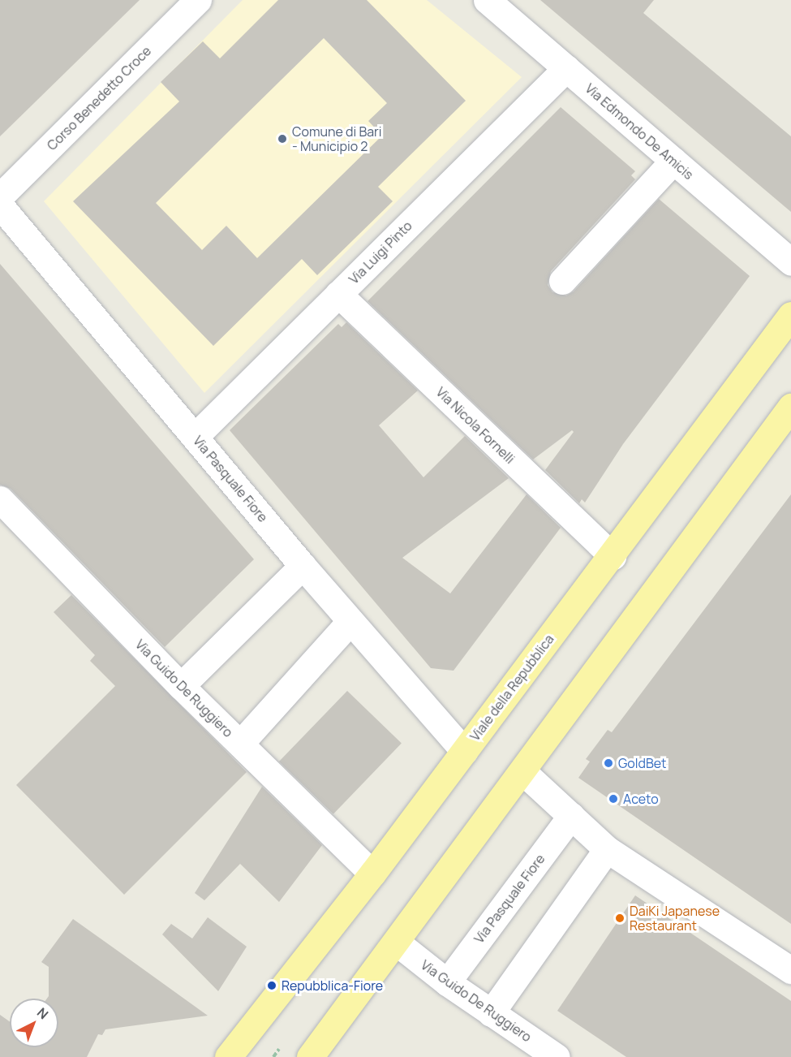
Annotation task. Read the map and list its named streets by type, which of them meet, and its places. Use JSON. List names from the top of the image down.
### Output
{
  "streets": {
    "main road": ["Viale della Repubblica"],
    "street": [
      "Corso Benedetto Croce",
      "Via Edmondo De Amicis",
      "Via Luigi Pinto",
      "Via Nicola Fornelli",
      "Via Pasquale Fiore",
      "Via Guido De Ruggiero"
    ]
  },
  "crossings": [
    ["Via Edmondo De Amicis", "Via Luigi Pinto"],
    ["Via Luigi Pinto", "Via Nicola Fornelli"],
    ["Via Luigi Pinto", "Via Pasquale Fiore"],
    ["Via Nicola Fornelli", "Viale della Repubblica"],
    ["Via Pasquale Fiore", "Viale della Repubblica"],
    ["Via Pasquale Fiore", "Via Guido De Ruggiero"],
    ["Viale della Repubblica", "Via Guido De Ruggiero"]
  ],
  "places": [
    "Comune di Bari - Municipio 2",
    "GoldBet",
    "Aceto",
    "DaiKi Japanese Restaurant",
    "Repubblica-Fiore"
  ],
  "north": "top right"
}
